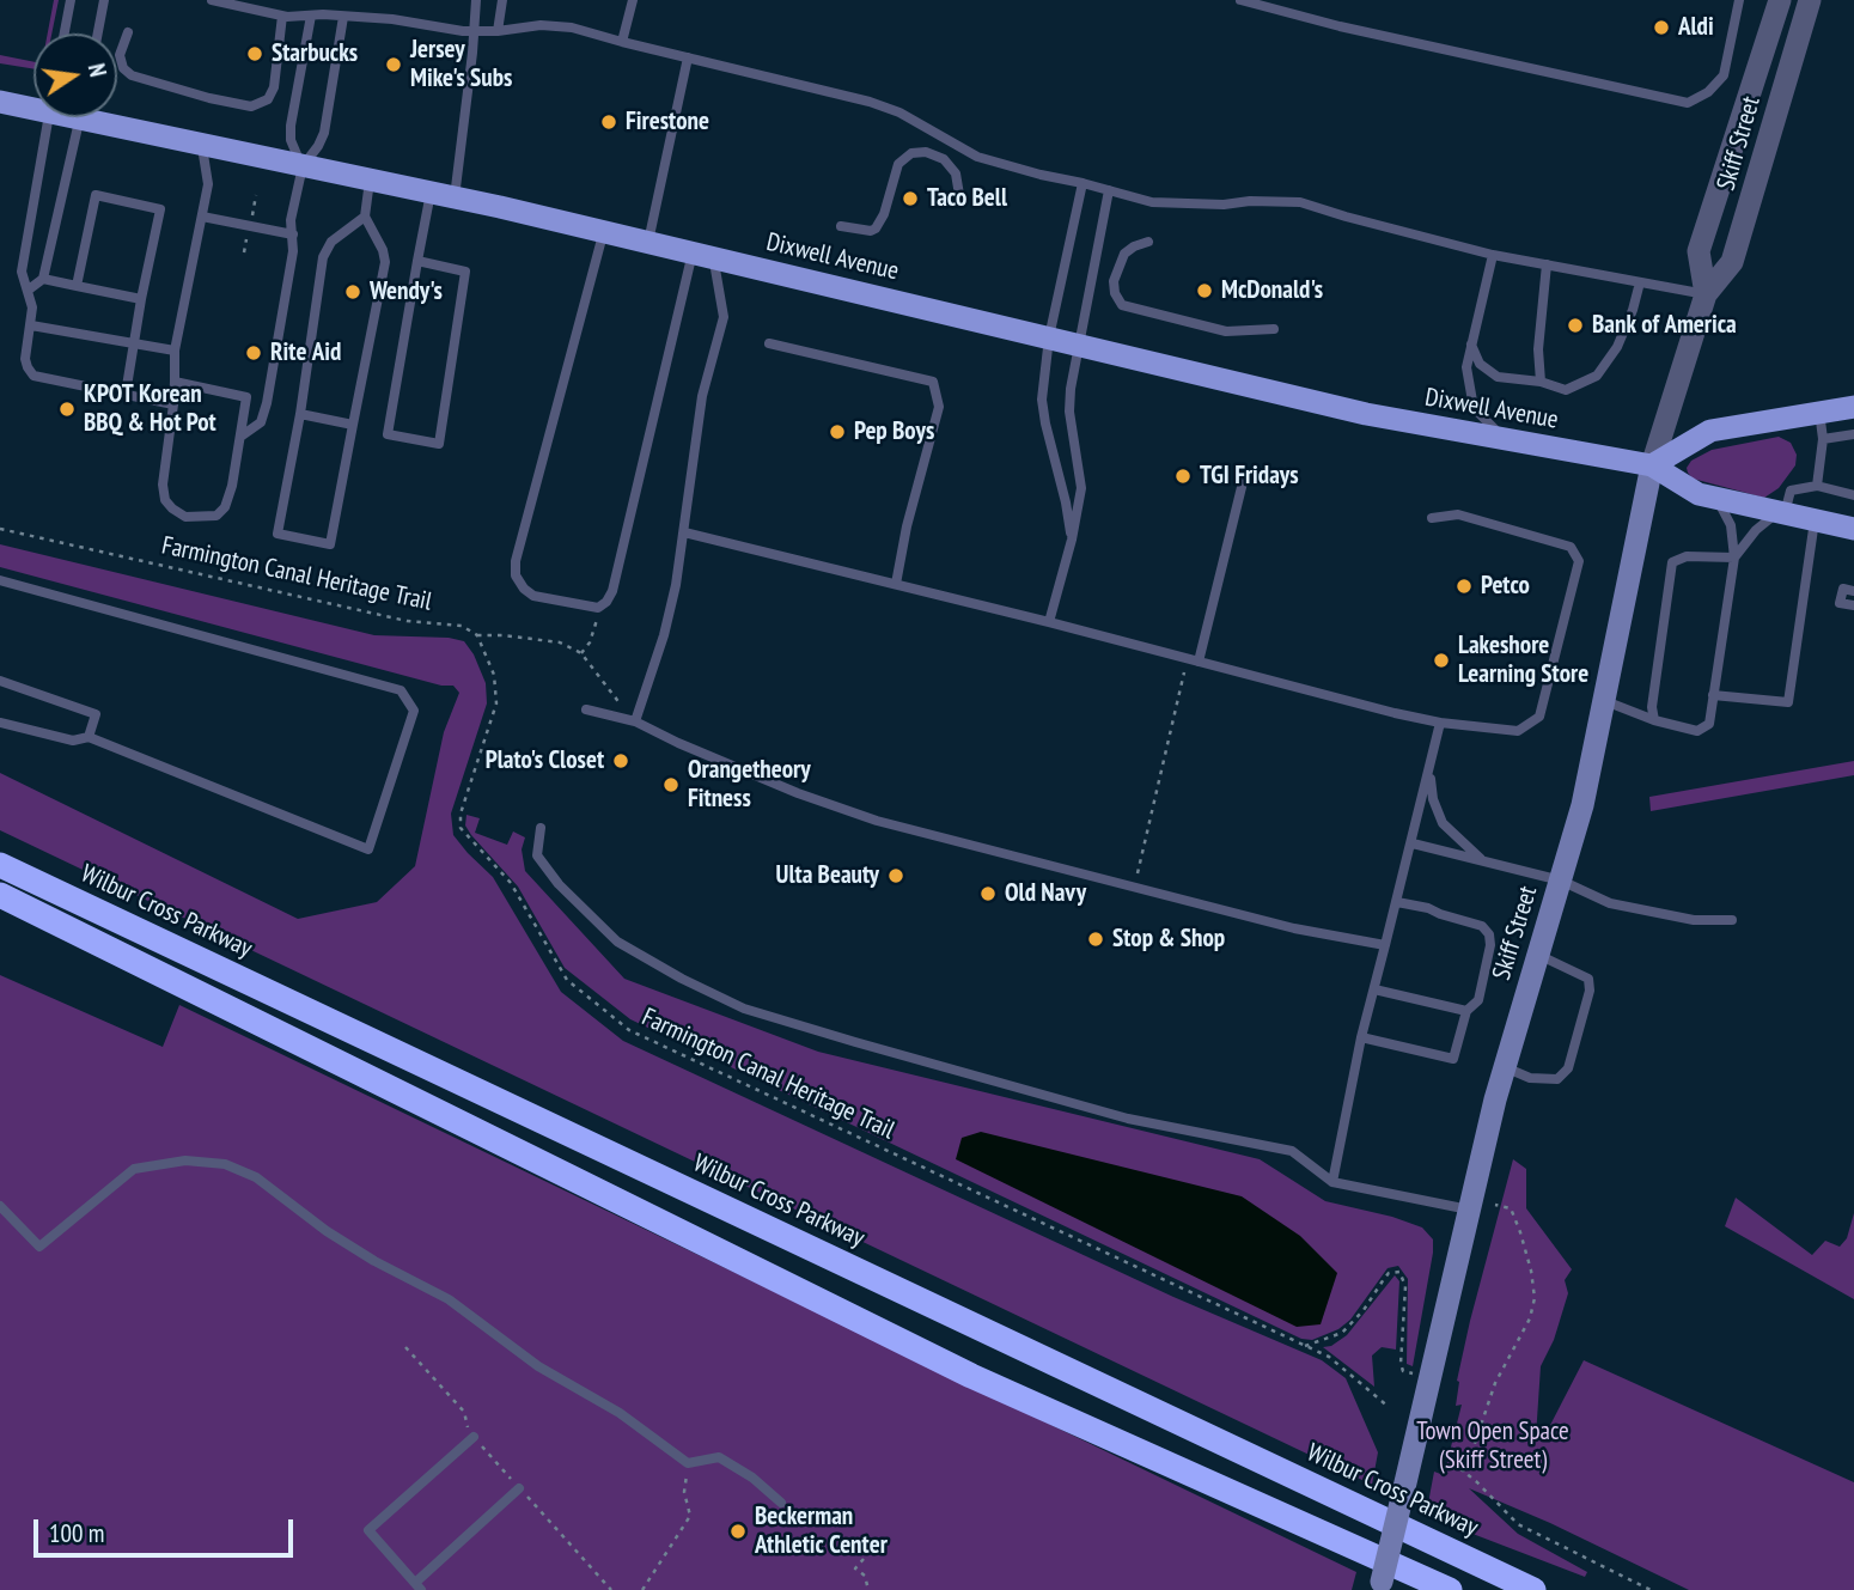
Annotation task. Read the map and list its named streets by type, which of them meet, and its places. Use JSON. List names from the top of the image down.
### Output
{
  "streets": {
    "highway": ["Wilbur Cross Parkway"],
    "main road": ["Skiff Street", "Dixwell Avenue"],
    "path": ["Farmington Canal Heritage Trail"]
  },
  "crossings": [
    ["Skiff Street", "Dixwell Avenue"]
  ],
  "parks": ["Town Open Space (Skiff Street)"],
  "places": [
    "Aldi",
    "Starbucks",
    "Jersey Mike's Subs",
    "Firestone",
    "Taco Bell",
    "McDonald's",
    "Wendy's",
    "Bank of America",
    "Rite Aid",
    "KPOT Korean BBQ & Hot Pot",
    "Pep Boys",
    "TGI Fridays",
    "Petco",
    "Lakeshore Learning Store",
    "Plato's Closet",
    "Orangetheory Fitness",
    "Ulta Beauty",
    "Old Navy",
    "Stop & Shop",
    "Beckerman Athletic Center"
  ],
  "scale_bar": "100 m",
  "north": "right"
}
